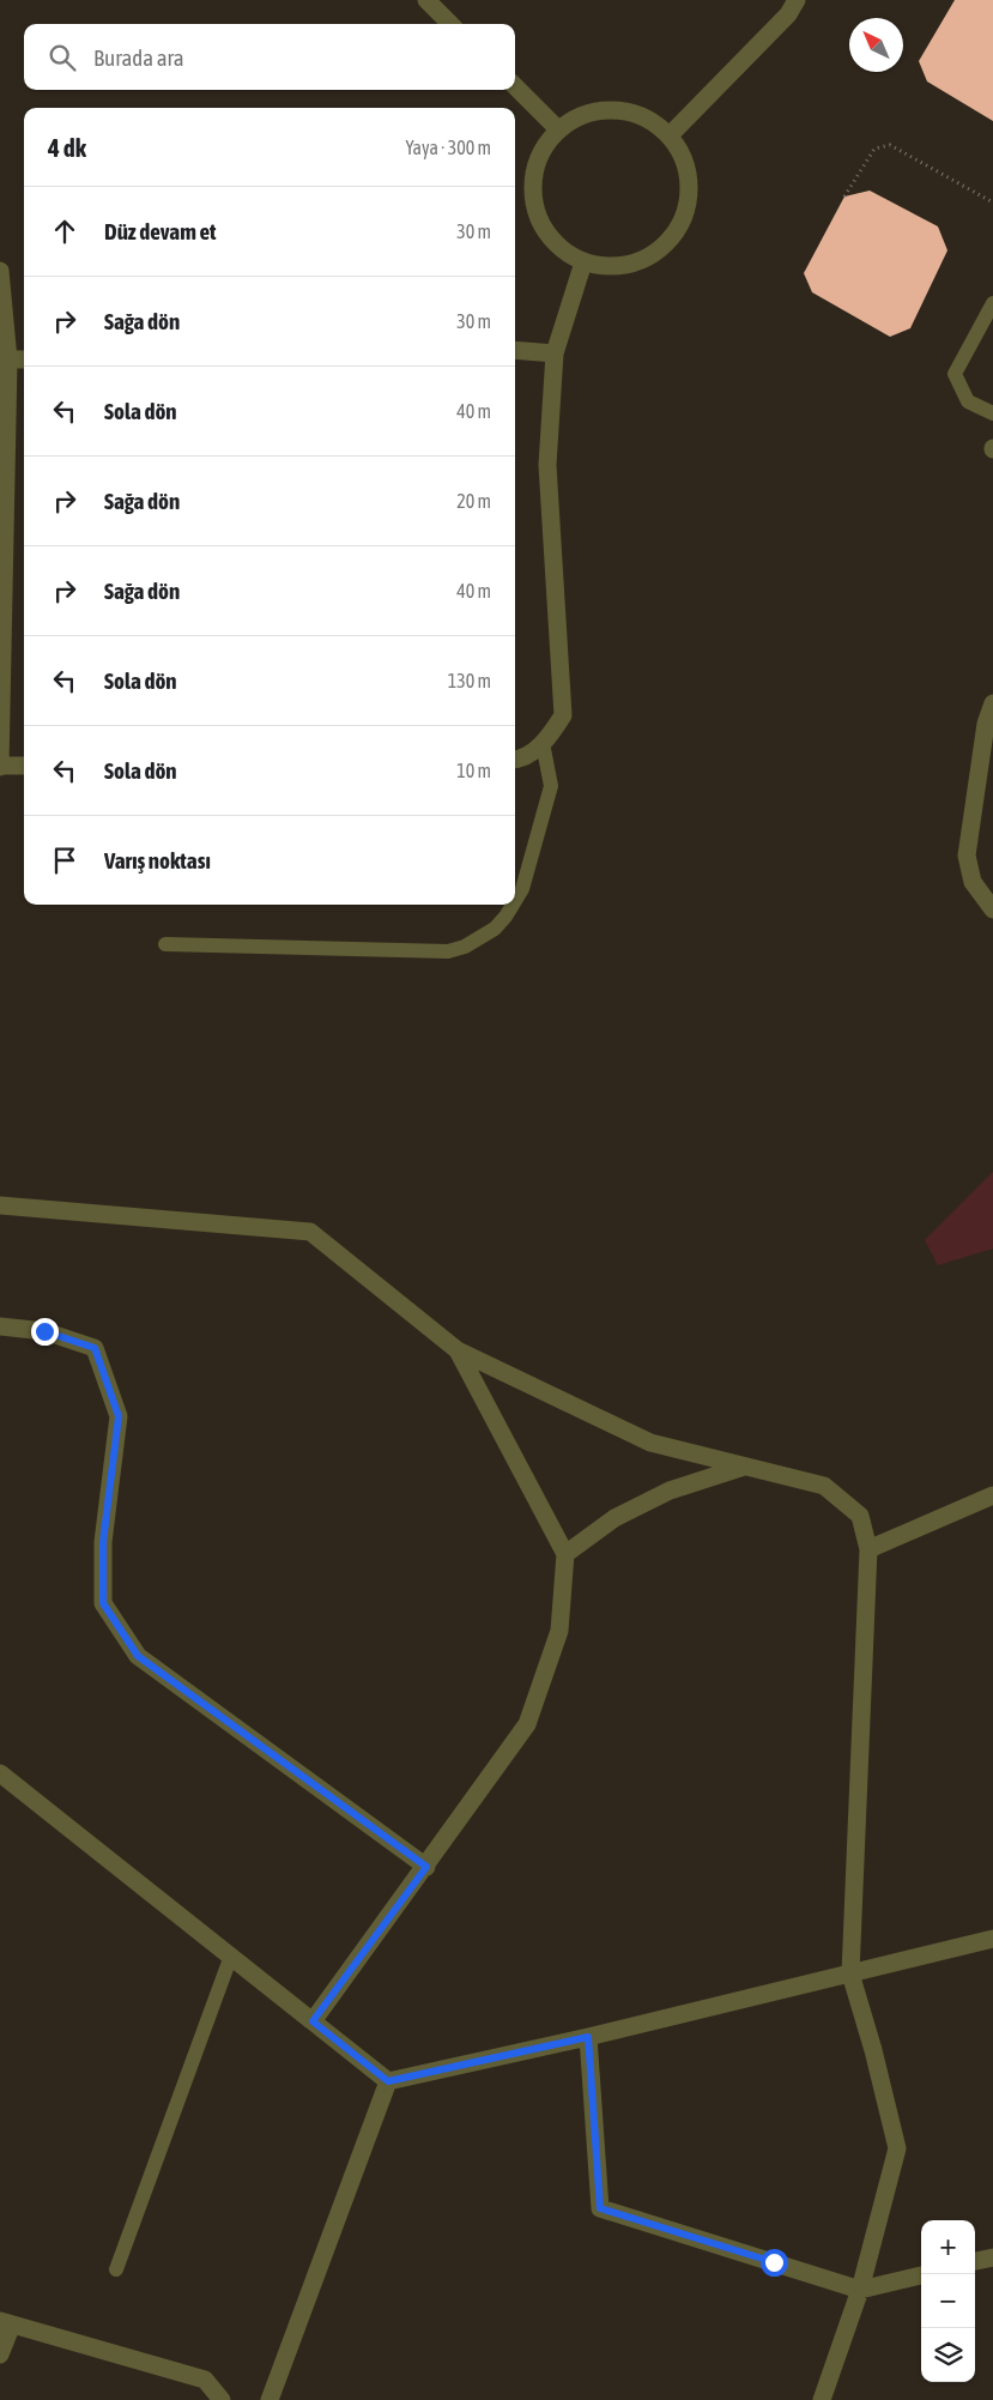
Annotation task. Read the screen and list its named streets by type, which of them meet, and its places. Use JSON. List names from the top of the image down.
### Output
{
  "north": "top left",
  "page": {
    "search": "Burada ara",
    "heading": ["4 dk", "Yaya · 300 m"],
    "list": [
      ["Düz devam et", "30 m"],
      ["Sağa dön", "30 m"],
      ["Sola dön", "40 m"],
      ["Sağa dön", "20 m"],
      ["Sağa dön", "40 m"],
      ["Sola dön", "130 m"],
      ["Sola dön", "10 m"],
      "Varış noktası"
    ],
    "map_buttons": ["+", "−"]
  }
}
